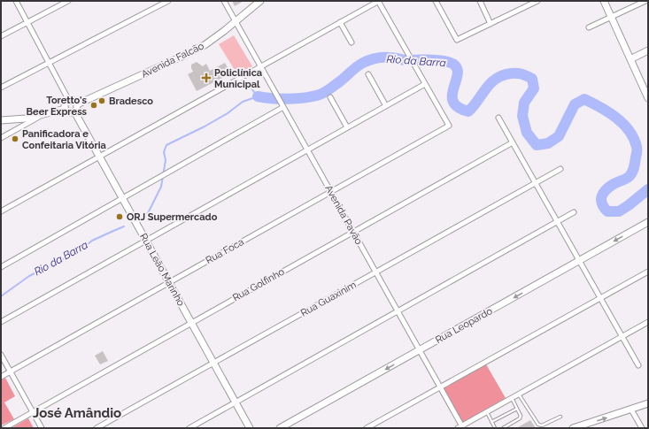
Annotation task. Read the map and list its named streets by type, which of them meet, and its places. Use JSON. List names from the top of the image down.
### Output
{
  "streets": {
    "street": [
      "Avenida Falcão",
      "Avenida Pavão",
      "Rua Foca",
      "Rua Leão Marinho",
      "Rua Golfinho",
      "Rua Guaxinim",
      "Rua Leopardo"
    ]
  },
  "crossings": [
    ["Avenida Falcão", "Avenida Pavão"],
    ["Avenida Falcão", "Rua Leão Marinho"],
    ["Avenida Pavão", "Rua Foca"],
    ["Avenida Pavão", "Rua Golfinho"],
    ["Avenida Pavão", "Rua Guaxinim"],
    ["Avenida Pavão", "Rua Leopardo"],
    ["Rua Foca", "Rua Leão Marinho"],
    ["Rua Leão Marinho", "Rua Golfinho"],
    ["Rua Leão Marinho", "Rua Guaxinim"]
  ],
  "districts": ["José Amândio"],
  "water": ["Rio da Barra"],
  "places": {
    "health": ["Policlínica Municipal"],
    "other": [
      "Bradesco",
      "Toretto's Beer Express",
      "Panificadora e Confeitaria Vitória",
      "ORJ Supermercado"
    ]
  }
}
